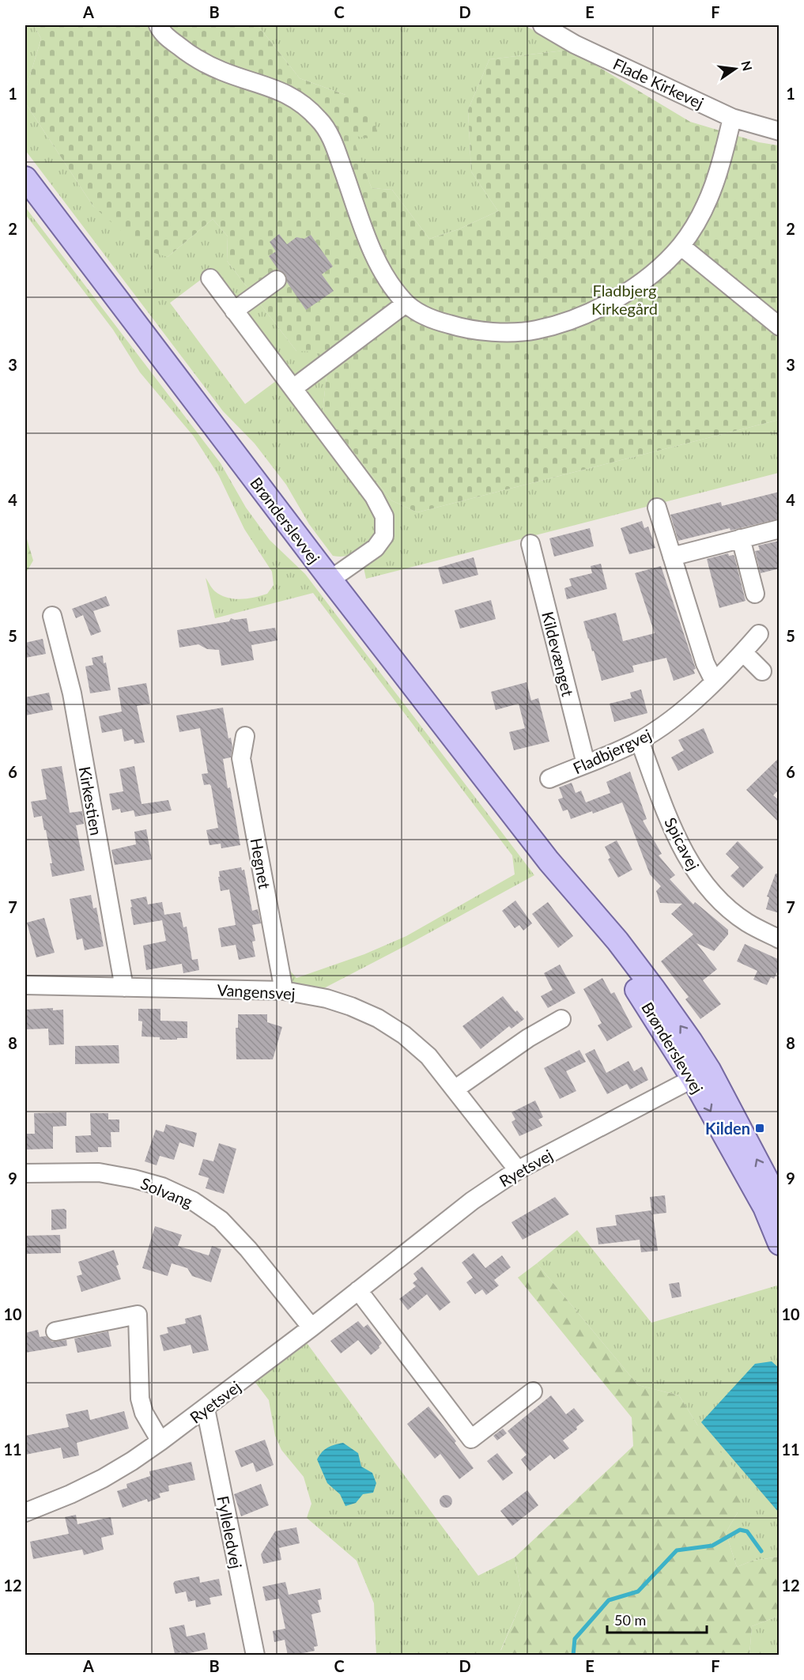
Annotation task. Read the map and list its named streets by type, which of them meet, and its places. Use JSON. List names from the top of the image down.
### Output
{
  "streets": {
    "main road": ["Brønderslevvej"],
    "street": [
      "Flade Kirkevej",
      "Kildevænget",
      "Fladbjergvej",
      "Kirkestien",
      "Spicavej",
      "Hegnet",
      "Vangensvej",
      "Ryetsvej",
      "Solvang",
      "Fylleledvej"
    ]
  },
  "crossings": [
    ["Brønderslevvej", "Ryetsvej"],
    ["Kildevænget", "Fladbjergvej"],
    ["Fladbjergvej", "Spicavej"],
    ["Kirkestien", "Vangensvej"],
    ["Hegnet", "Vangensvej"],
    ["Vangensvej", "Ryetsvej"],
    ["Ryetsvej", "Solvang"],
    ["Ryetsvej", "Fylleledvej"]
  ],
  "parks": ["Fladbjerg Kirkegård"],
  "places": {
    "transit": ["Kilden"]
  },
  "scale_bar": "50 m",
  "north": "right",
  "grid": {
    "columns": [
      "A",
      "B",
      "C",
      "D",
      "E",
      "F"
    ],
    "rows": [
      "1",
      "2",
      "3",
      "4",
      "5",
      "6",
      "7",
      "8",
      "9",
      "10",
      "11",
      "12"
    ]
  }
}
